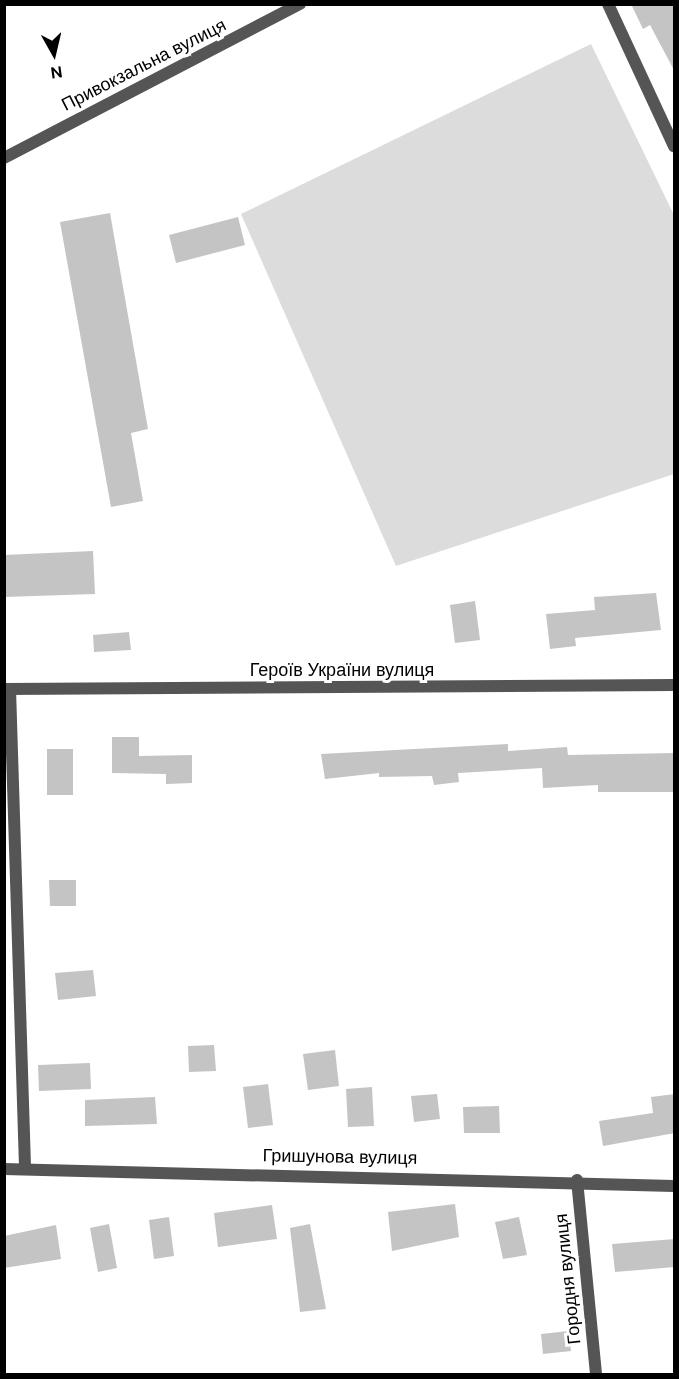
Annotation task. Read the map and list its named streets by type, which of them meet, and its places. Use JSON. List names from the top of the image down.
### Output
{
  "streets": {
    "street": [
      "Привокзальна вулиця",
      "Героїв України вулиця",
      "Гришунова вулиця",
      "Городня вулиця"
    ]
  },
  "crossings": [
    ["Героїв України вулиця", "Гришунова вулиця"],
    ["Гришунова вулиця", "Городня вулиця"]
  ],
  "north": "bottom"
}
